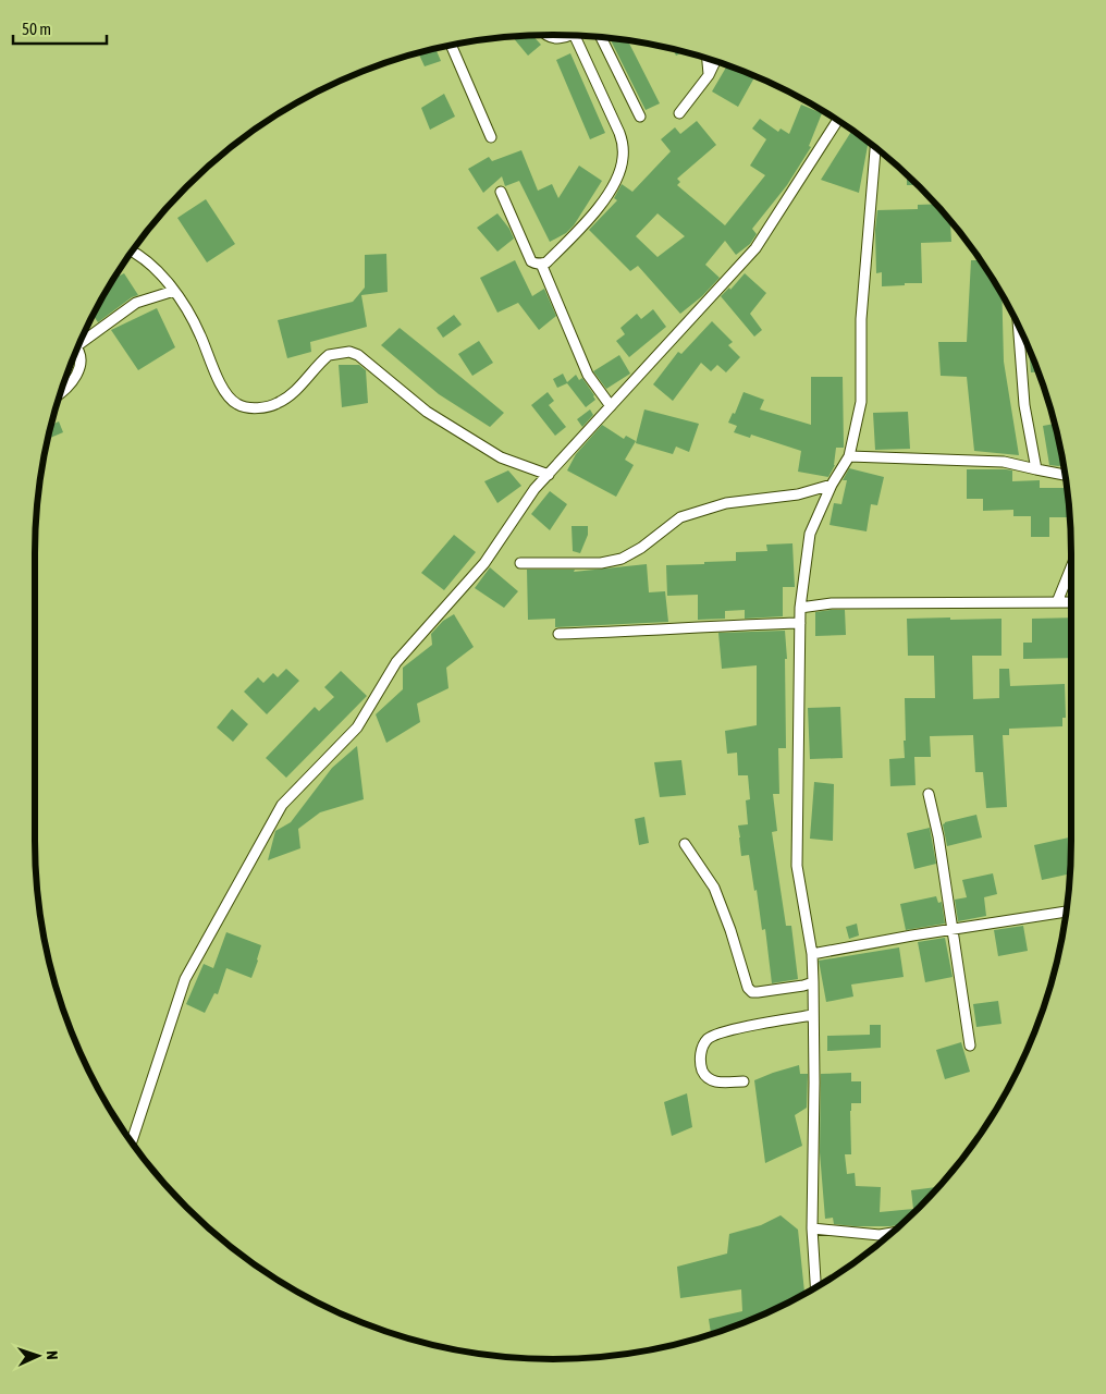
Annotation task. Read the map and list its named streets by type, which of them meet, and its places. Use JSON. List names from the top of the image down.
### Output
{
  "scale_bar": "50 m",
  "north": "right"
}
